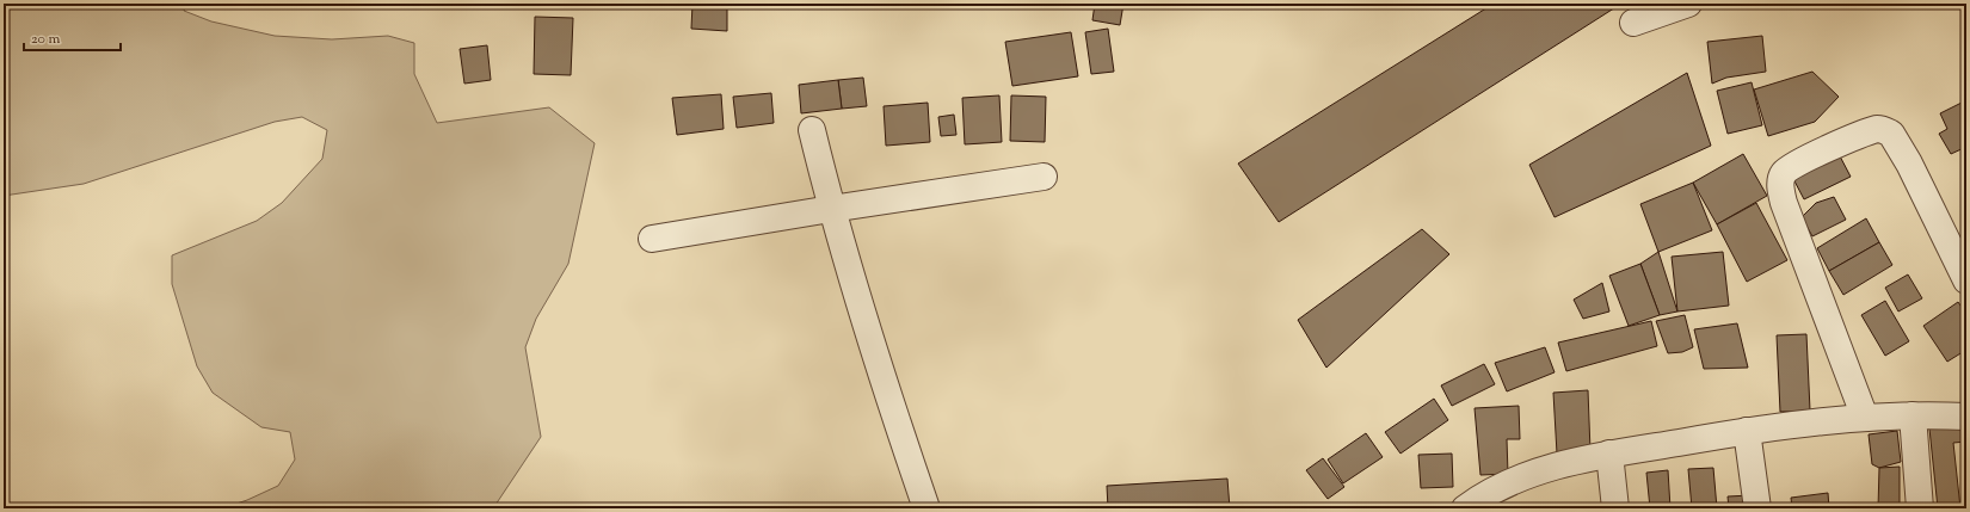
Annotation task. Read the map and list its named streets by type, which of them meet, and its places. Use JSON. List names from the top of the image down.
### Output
{
  "scale_bar": "20 m"
}
